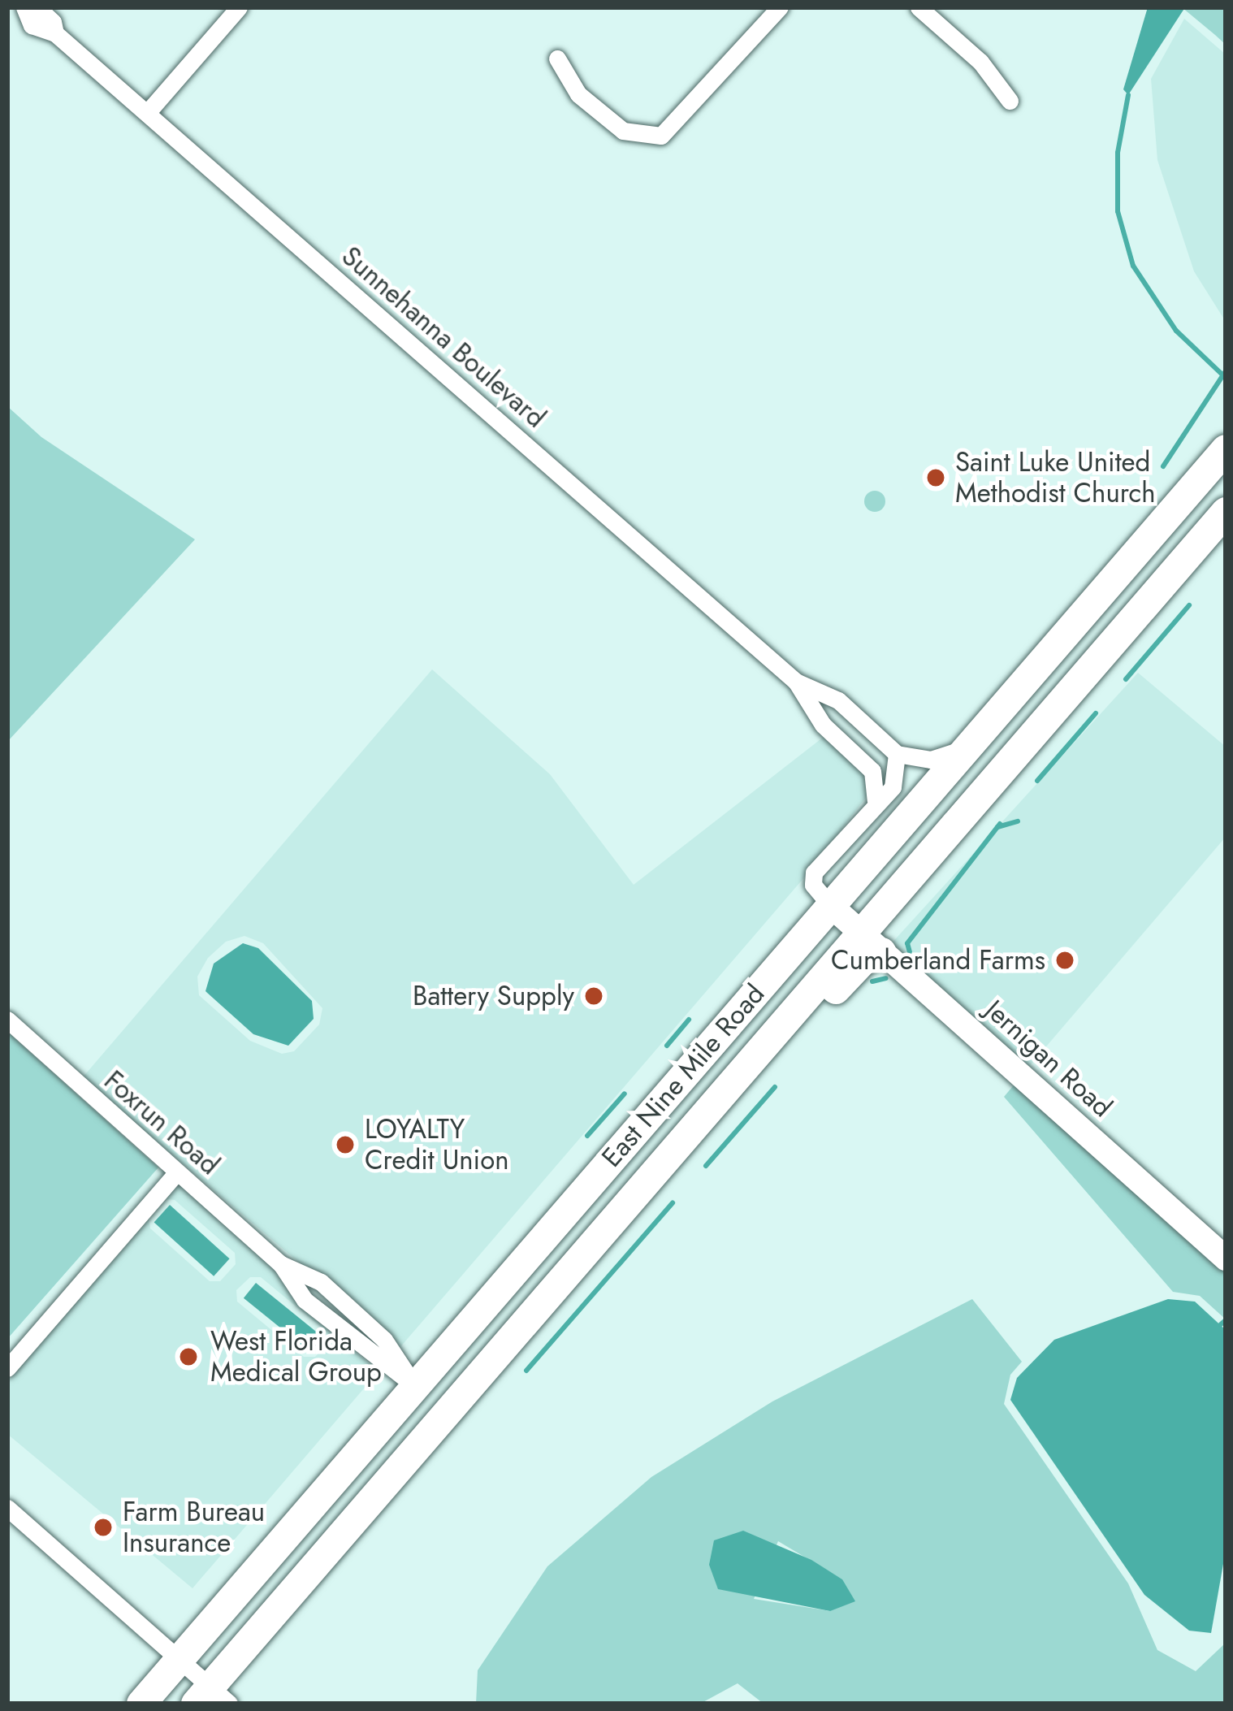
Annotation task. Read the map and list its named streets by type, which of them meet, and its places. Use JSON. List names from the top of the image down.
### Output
{
  "streets": {
    "main road": ["East Nine Mile Road"],
    "street": ["Sunnehanna Boulevard", "Jernigan Road", "Foxrun Road"]
  },
  "crossings": [
    ["Jernigan Road", "East Nine Mile Road"],
    ["East Nine Mile Road", "Foxrun Road"]
  ],
  "places": [
    "Saint Luke United Methodist Church",
    "Cumberland Farms",
    "Battery Supply",
    "LOYALTY Credit Union",
    "West Florida Medical Group",
    "Farm Bureau Insurance"
  ]
}
